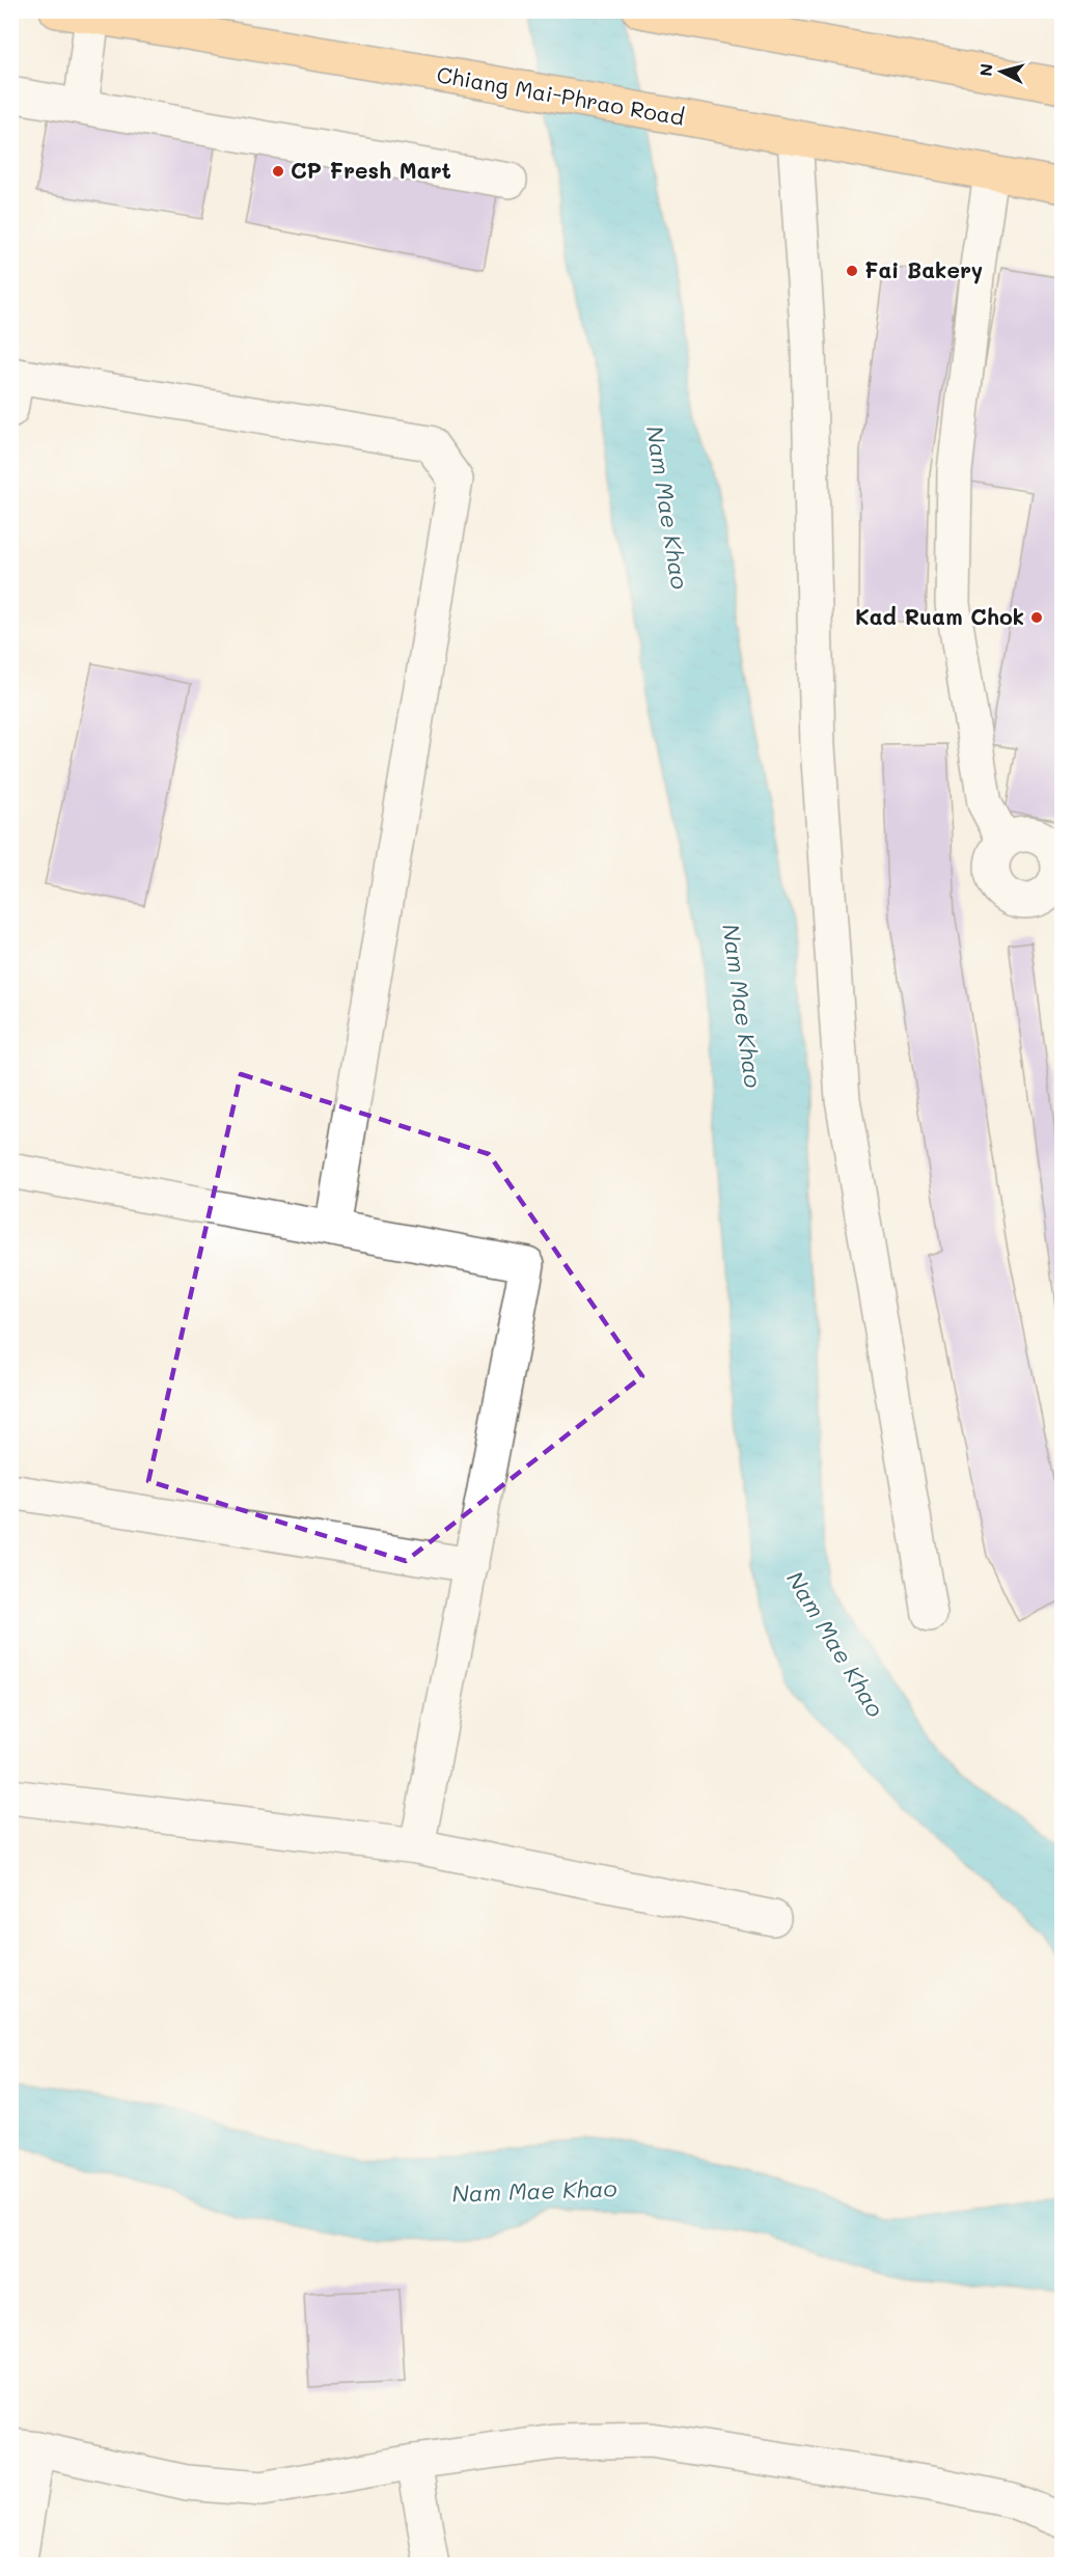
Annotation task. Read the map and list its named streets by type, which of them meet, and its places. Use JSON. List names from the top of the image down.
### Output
{
  "streets": {
    "main road": ["Chiang Mai-Phrao Road"]
  },
  "water": ["Nam Mae Khao"],
  "places": ["CP Fresh Mart", "Fai Bakery", "Kad Ruam Chok"],
  "north": "left"
}
